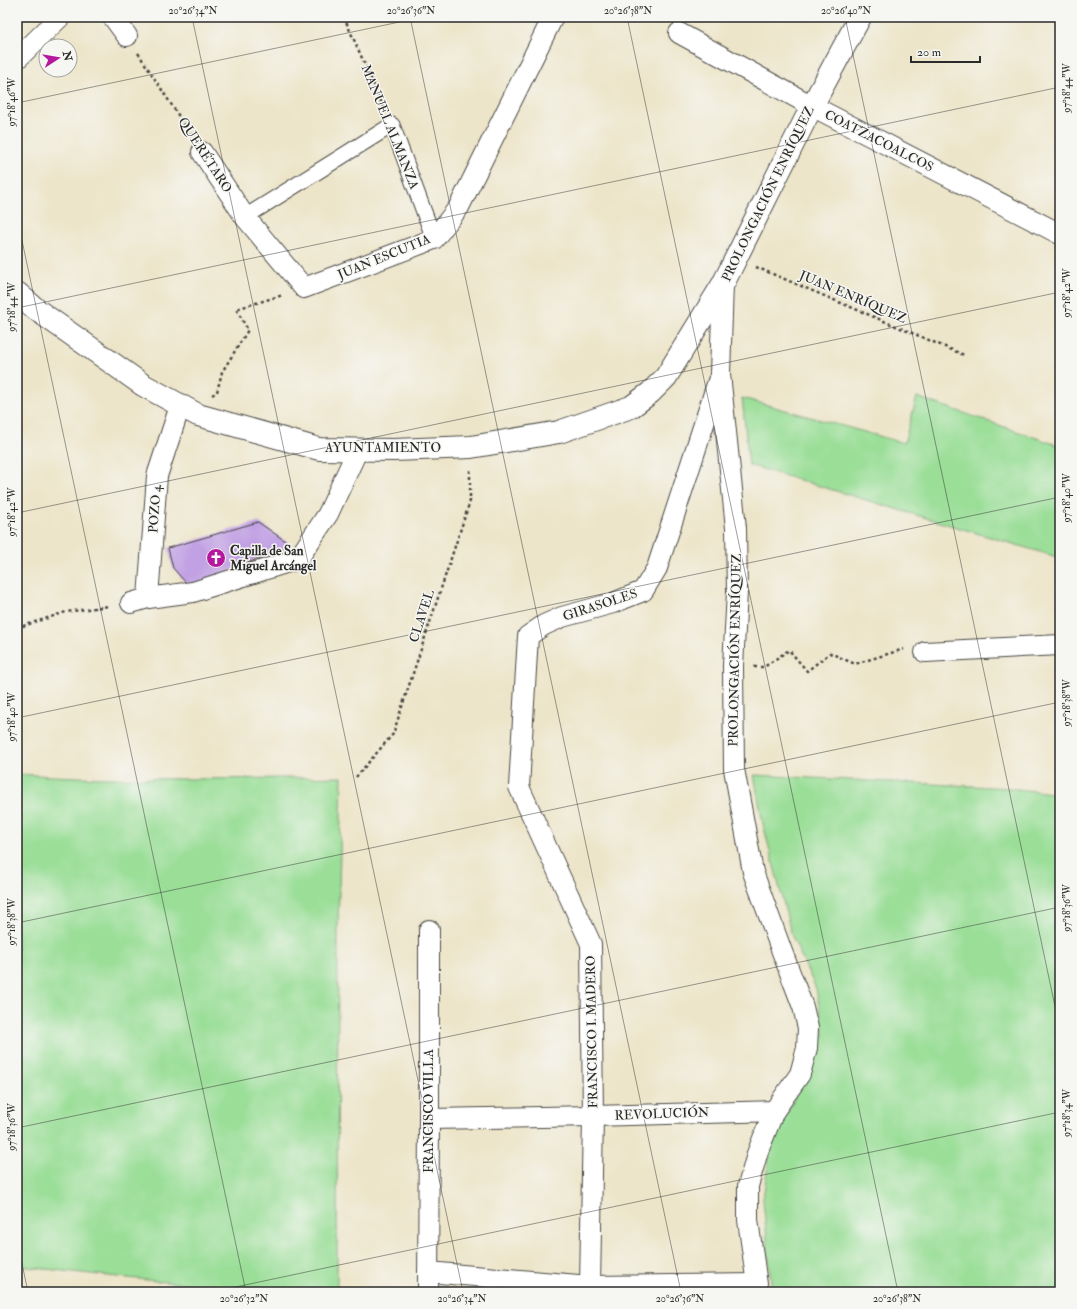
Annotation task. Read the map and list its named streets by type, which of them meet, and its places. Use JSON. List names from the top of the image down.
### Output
{
  "streets": {
    "street": [
      "MANUEL ALMANZA",
      "COATZACOALCOS",
      "QUERÉTARO",
      "PROLONGACIÓN ENRÍQUEZ",
      "JUAN ESCUTIA",
      "AYUNTAMIENTO",
      "POZO 4",
      "GIRASOLES",
      "FRANCISCO I. MADERO",
      "FRANCISCO VILLA",
      "REVOLUCIÓN"
    ],
    "path": ["JUAN ENRÍQUEZ", "CLAVEL"]
  },
  "crossings": [
    ["MANUEL ALMANZA", "JUAN ESCUTIA"],
    ["COATZACOALCOS", "PROLONGACIÓN ENRÍQUEZ"],
    ["QUERÉTARO", "JUAN ESCUTIA"],
    ["PROLONGACIÓN ENRÍQUEZ", "JUAN ENRÍQUEZ"],
    ["PROLONGACIÓN ENRÍQUEZ", "AYUNTAMIENTO"],
    ["PROLONGACIÓN ENRÍQUEZ", "GIRASOLES"],
    ["PROLONGACIÓN ENRÍQUEZ", "REVOLUCIÓN"],
    ["AYUNTAMIENTO", "POZO 4"],
    ["AYUNTAMIENTO", "CLAVEL"],
    ["GIRASOLES", "FRANCISCO I. MADERO"],
    ["FRANCISCO I. MADERO", "REVOLUCIÓN"],
    ["FRANCISCO VILLA", "REVOLUCIÓN"]
  ],
  "places": {
    "church": ["Capilla de San Miguel Arcángel"]
  },
  "scale_bar": "20 m",
  "north": "right",
  "coordinates": [
    "20°26'34\"N",
    "20°26'36\"N",
    "20°26'38\"N",
    "20°26'40\"N",
    "97°18'44\"W",
    "97°18'46\"W",
    "97°18'42\"W",
    "97°18'40\"W",
    "97°18'38\"W",
    "97°18'36\"W",
    "97°18'34\"W",
    "20°26'32\"N"
  ]
}
